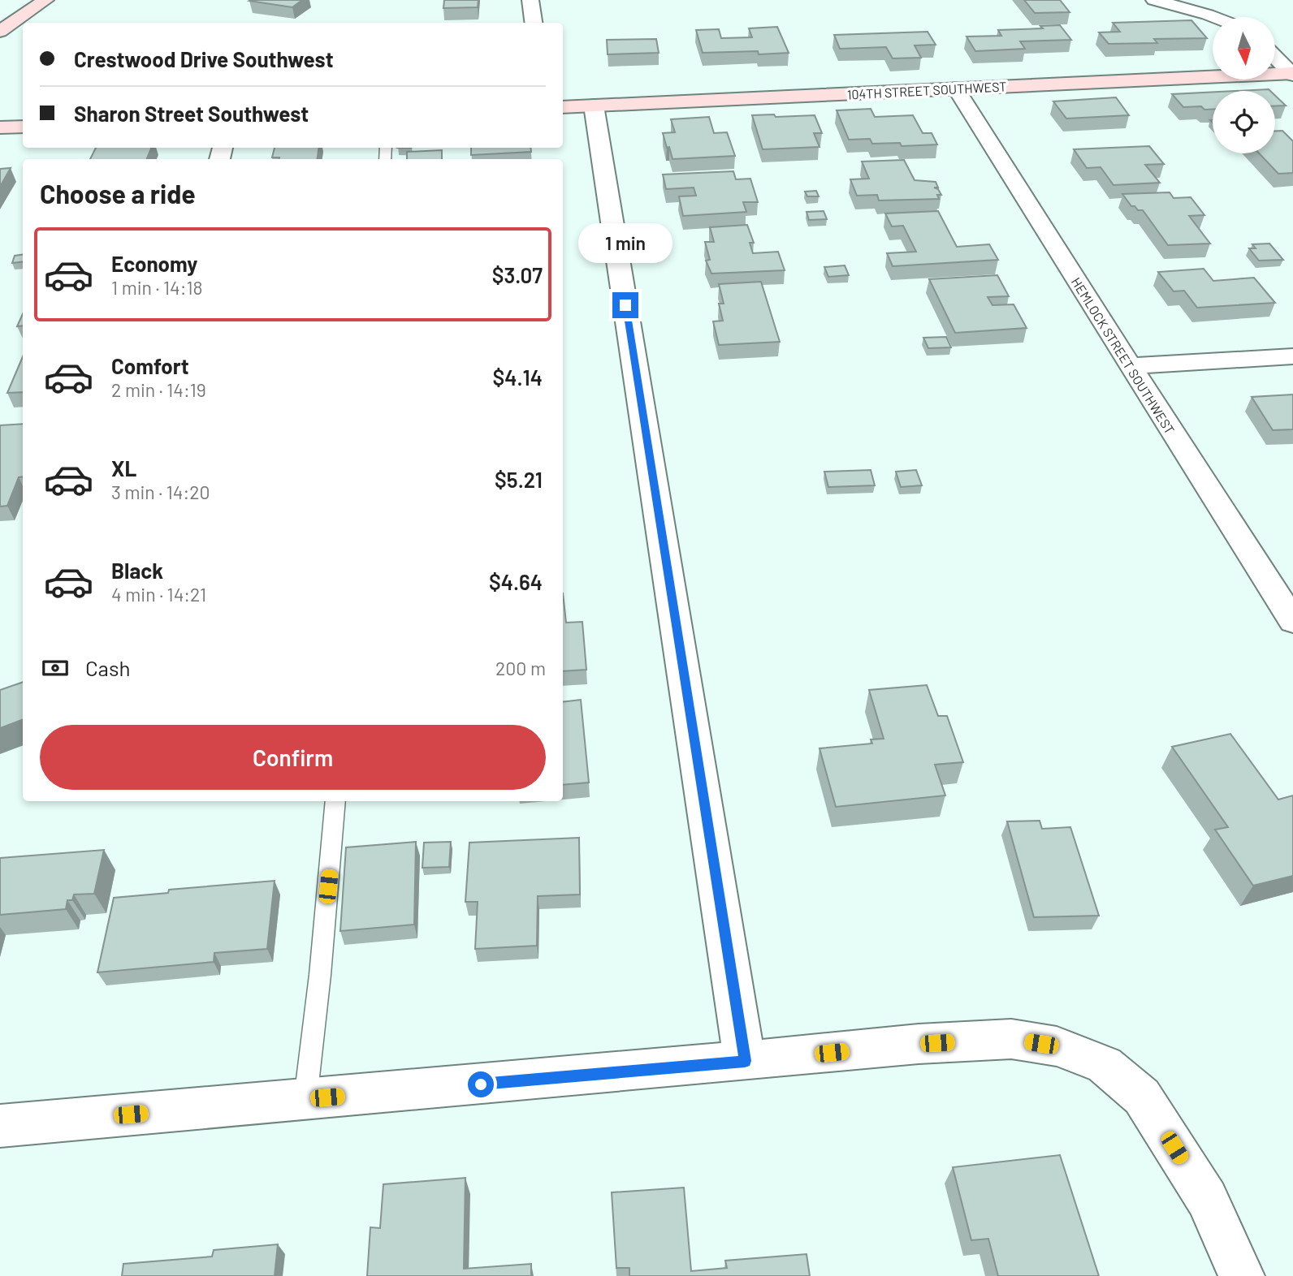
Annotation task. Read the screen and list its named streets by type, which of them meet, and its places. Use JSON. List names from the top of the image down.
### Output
{
  "streets": {
    "street": ["104TH STREET SOUTHWEST", "HEMLOCK STREET SOUTHWEST"]
  },
  "crossings": [
    ["104TH STREET SOUTHWEST", "HEMLOCK STREET SOUTHWEST"]
  ],
  "north": "bottom",
  "page": {
    "banner": ["Crestwood Drive Southwest", "Sharon Street Southwest"],
    "heading": "Choose a ride",
    "bubble": "1 min",
    "list": [
      {
        "name": "Economy",
        "note": "1 min · 14:18",
        "value": "$3.07"
      },
      {
        "name": "Comfort",
        "note": "2 min · 14:19",
        "value": "$4.14"
      },
      {
        "name": "XL",
        "note": "3 min · 14:20",
        "value": "$5.21"
      },
      {
        "name": "Black",
        "note": "4 min · 14:21",
        "value": "$4.64"
      }
    ],
    "pay": ["Cash", "200 m"],
    "buttons": "Confirm"
  }
}
